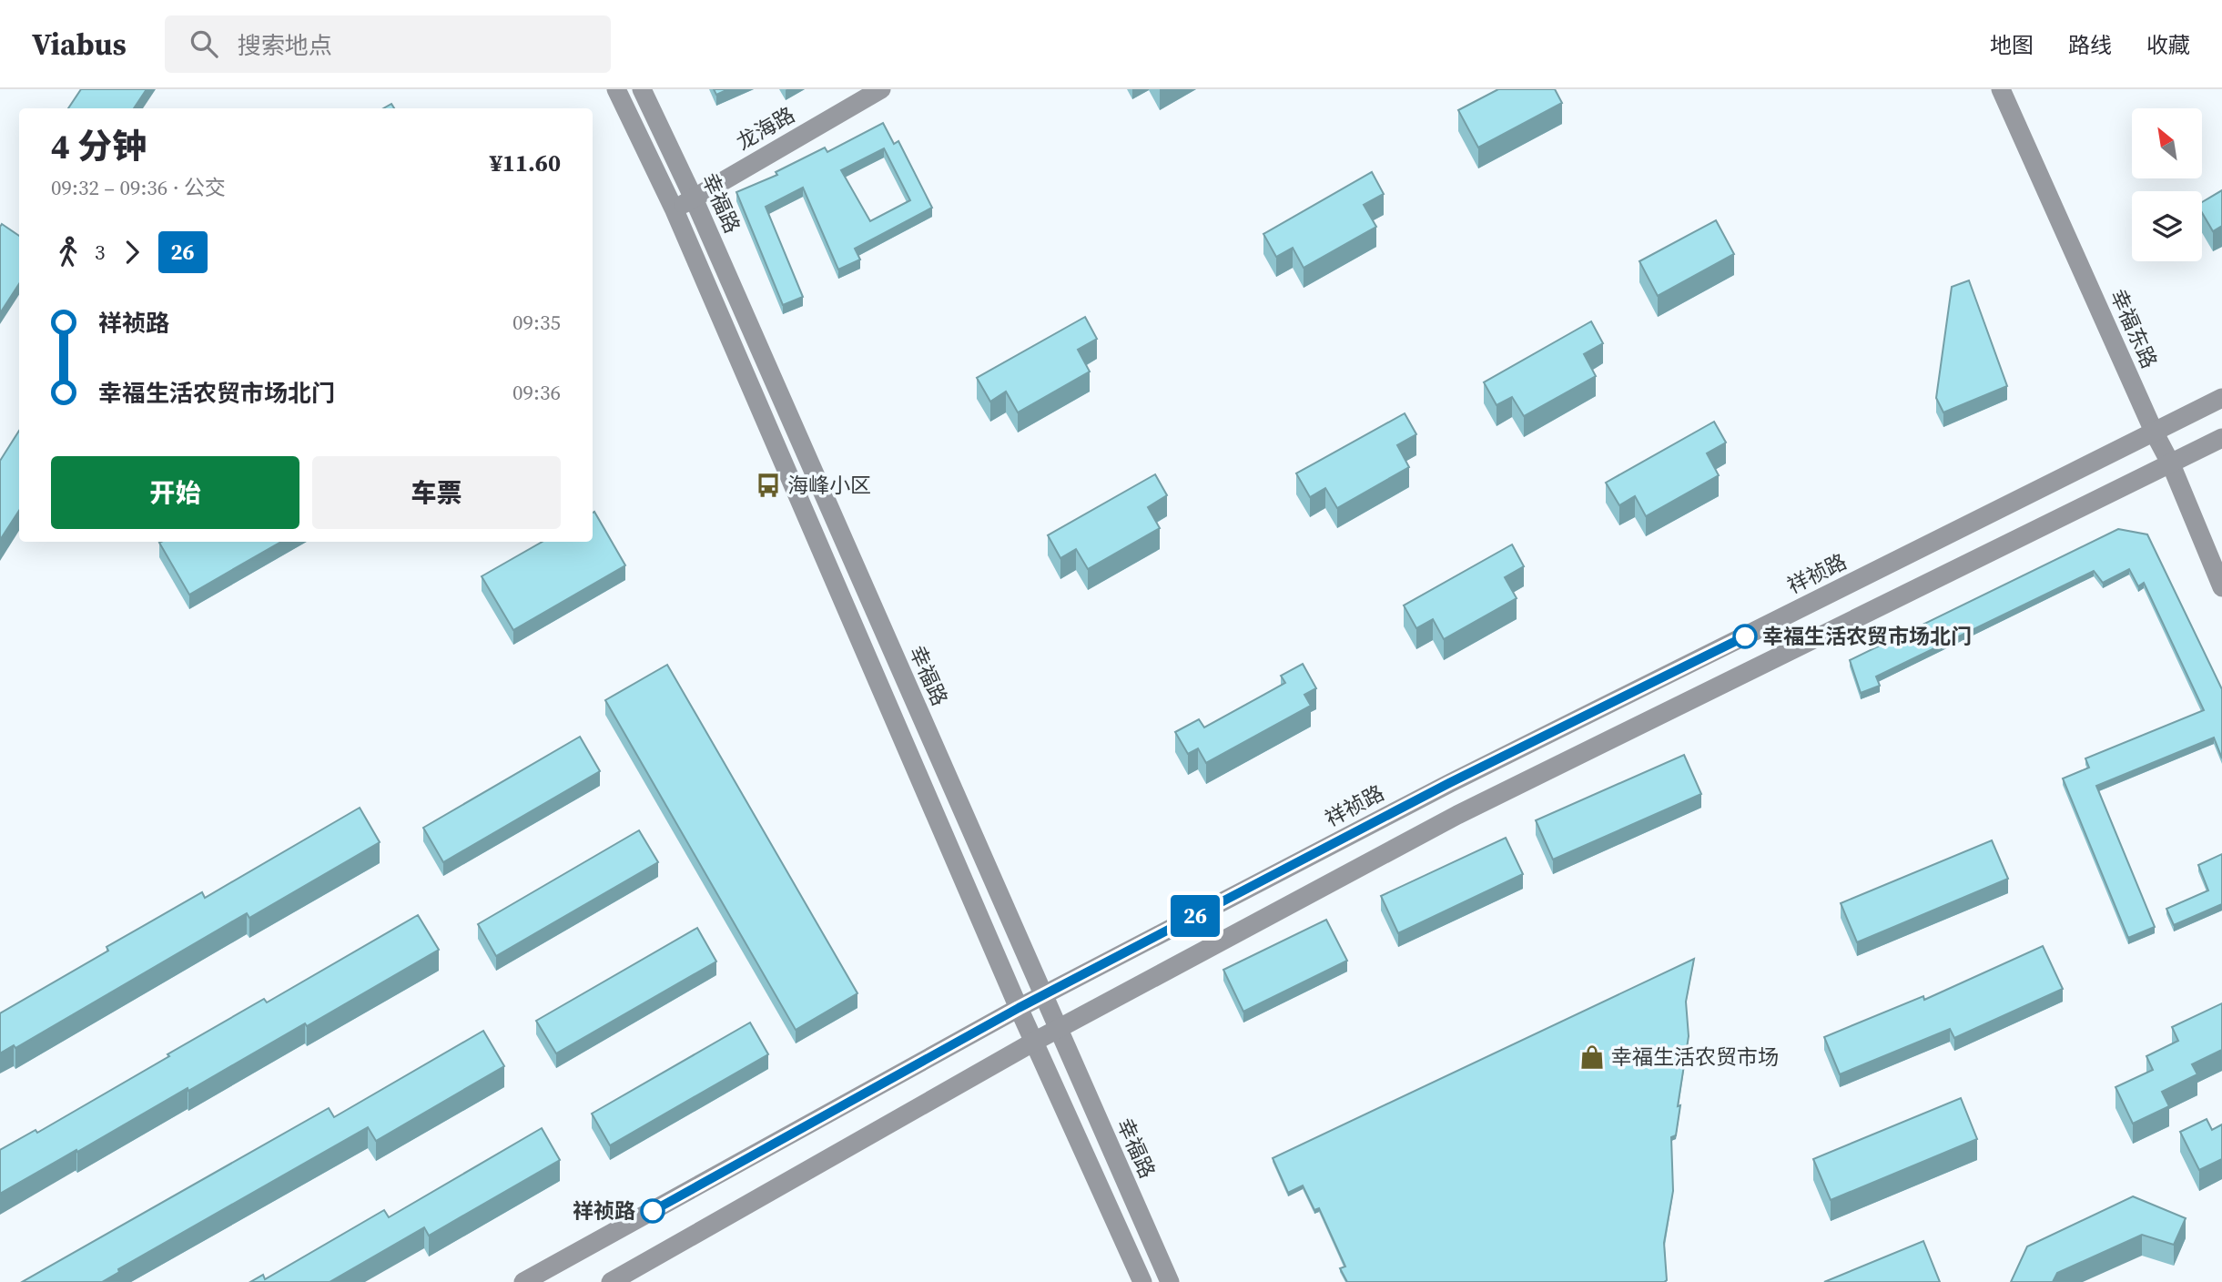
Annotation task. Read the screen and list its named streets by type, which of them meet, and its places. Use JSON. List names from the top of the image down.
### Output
{
  "streets": {
    "street": [
      "龙海路",
      "幸福路",
      "幸福东路",
      "祥祯路"
    ]
  },
  "crossings": [
    ["龙海路", "幸福路"],
    ["幸福路", "祥祯路"],
    ["幸福东路", "祥祯路"]
  ],
  "places": {
    "bus stop": ["海峰小区"],
    "other": ["幸福生活农贸市场北门", "祥祯路"],
    "shop": ["幸福生活农贸市场"]
  },
  "lines": ["bus line 26"],
  "north": "top left",
  "page": {
    "header": "Viabus",
    "search": "搜索地点",
    "nav": ["地图", "路线", "收藏"],
    "on_map": "26",
    "heading": ["4 分钟", "09:32 – 09:36 · 公交", "¥11.60"],
    "legs": ["3", "26"],
    "list": [
      {
        "name": "祥祯路",
        "value": "09:35"
      },
      {
        "name": "幸福生活农贸市场北门",
        "value": "09:36"
      }
    ],
    "buttons": ["开始", "车票"]
  }
}
